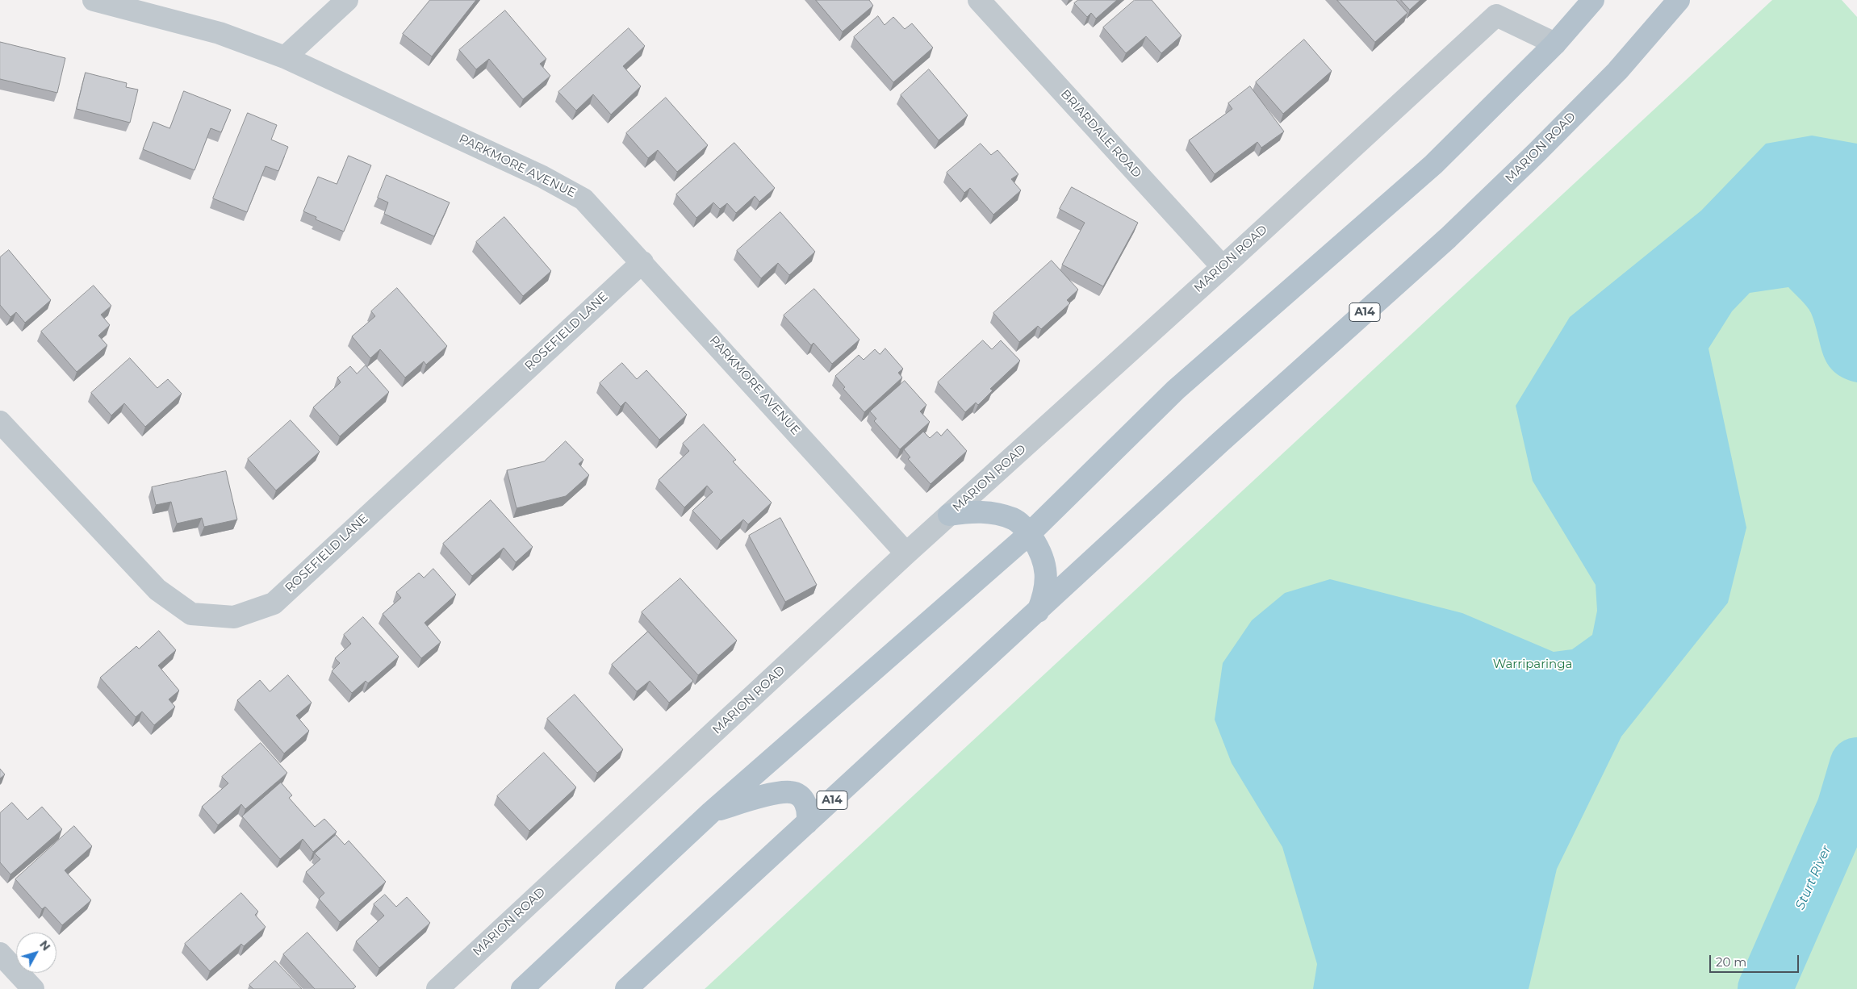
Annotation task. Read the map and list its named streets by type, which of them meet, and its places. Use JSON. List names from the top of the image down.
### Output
{
  "streets": {
    "main road": ["MARION ROAD", "A14"],
    "street": ["BRIARDALE ROAD", "PARKMORE AVENUE", "ROSEFIELD LANE"]
  },
  "crossings": [
    ["BRIARDALE ROAD", "MARION ROAD"],
    ["MARION ROAD", "PARKMORE AVENUE"],
    ["PARKMORE AVENUE", "ROSEFIELD LANE"]
  ],
  "water": ["Sturt River"],
  "parks": ["Warriparinga"],
  "scale_bar": "20 m",
  "north": "top right"
}
